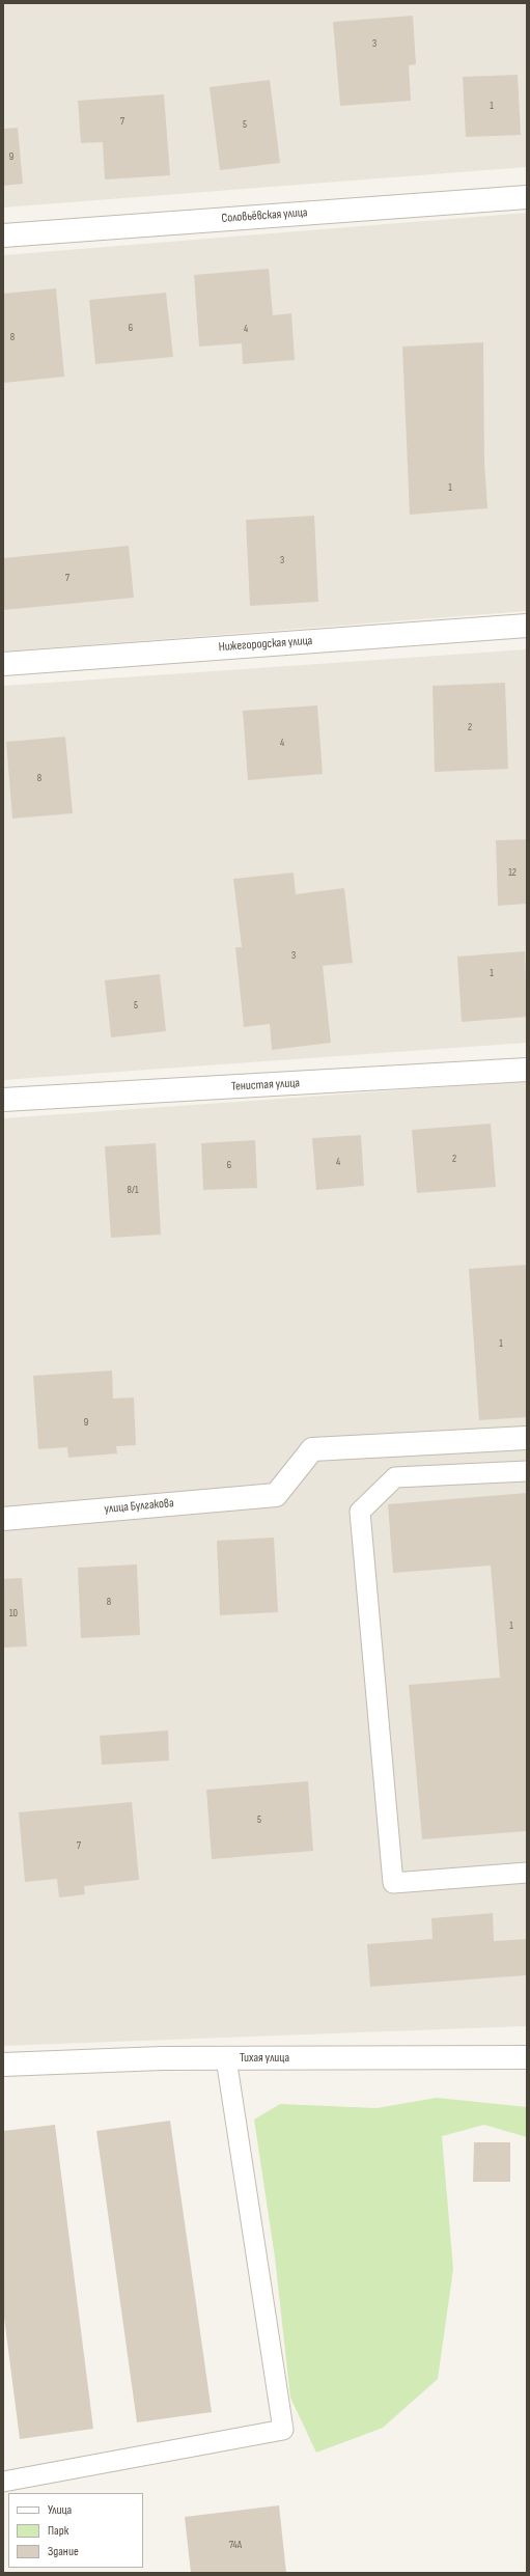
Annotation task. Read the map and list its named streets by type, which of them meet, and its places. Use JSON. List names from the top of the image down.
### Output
{
  "streets": {
    "street": [
      "Соловьёвская улица",
      "Нижегородская улица",
      "Тенистая улица",
      "улица Булгакова",
      "Тихая улица"
    ]
  },
  "house_numbers": [
    "3",
    "1",
    "7",
    "5",
    "9",
    "6",
    "4",
    "8",
    "1",
    "3",
    "7",
    "2",
    "4",
    "8",
    "12",
    "3",
    "1",
    "5",
    "2",
    "4",
    "6",
    "8/1",
    "1",
    "9",
    "8",
    "10",
    "1",
    "5",
    "7",
    "74А"
  ],
  "legend": ["Улица", "Парк", "Здание"]
}
